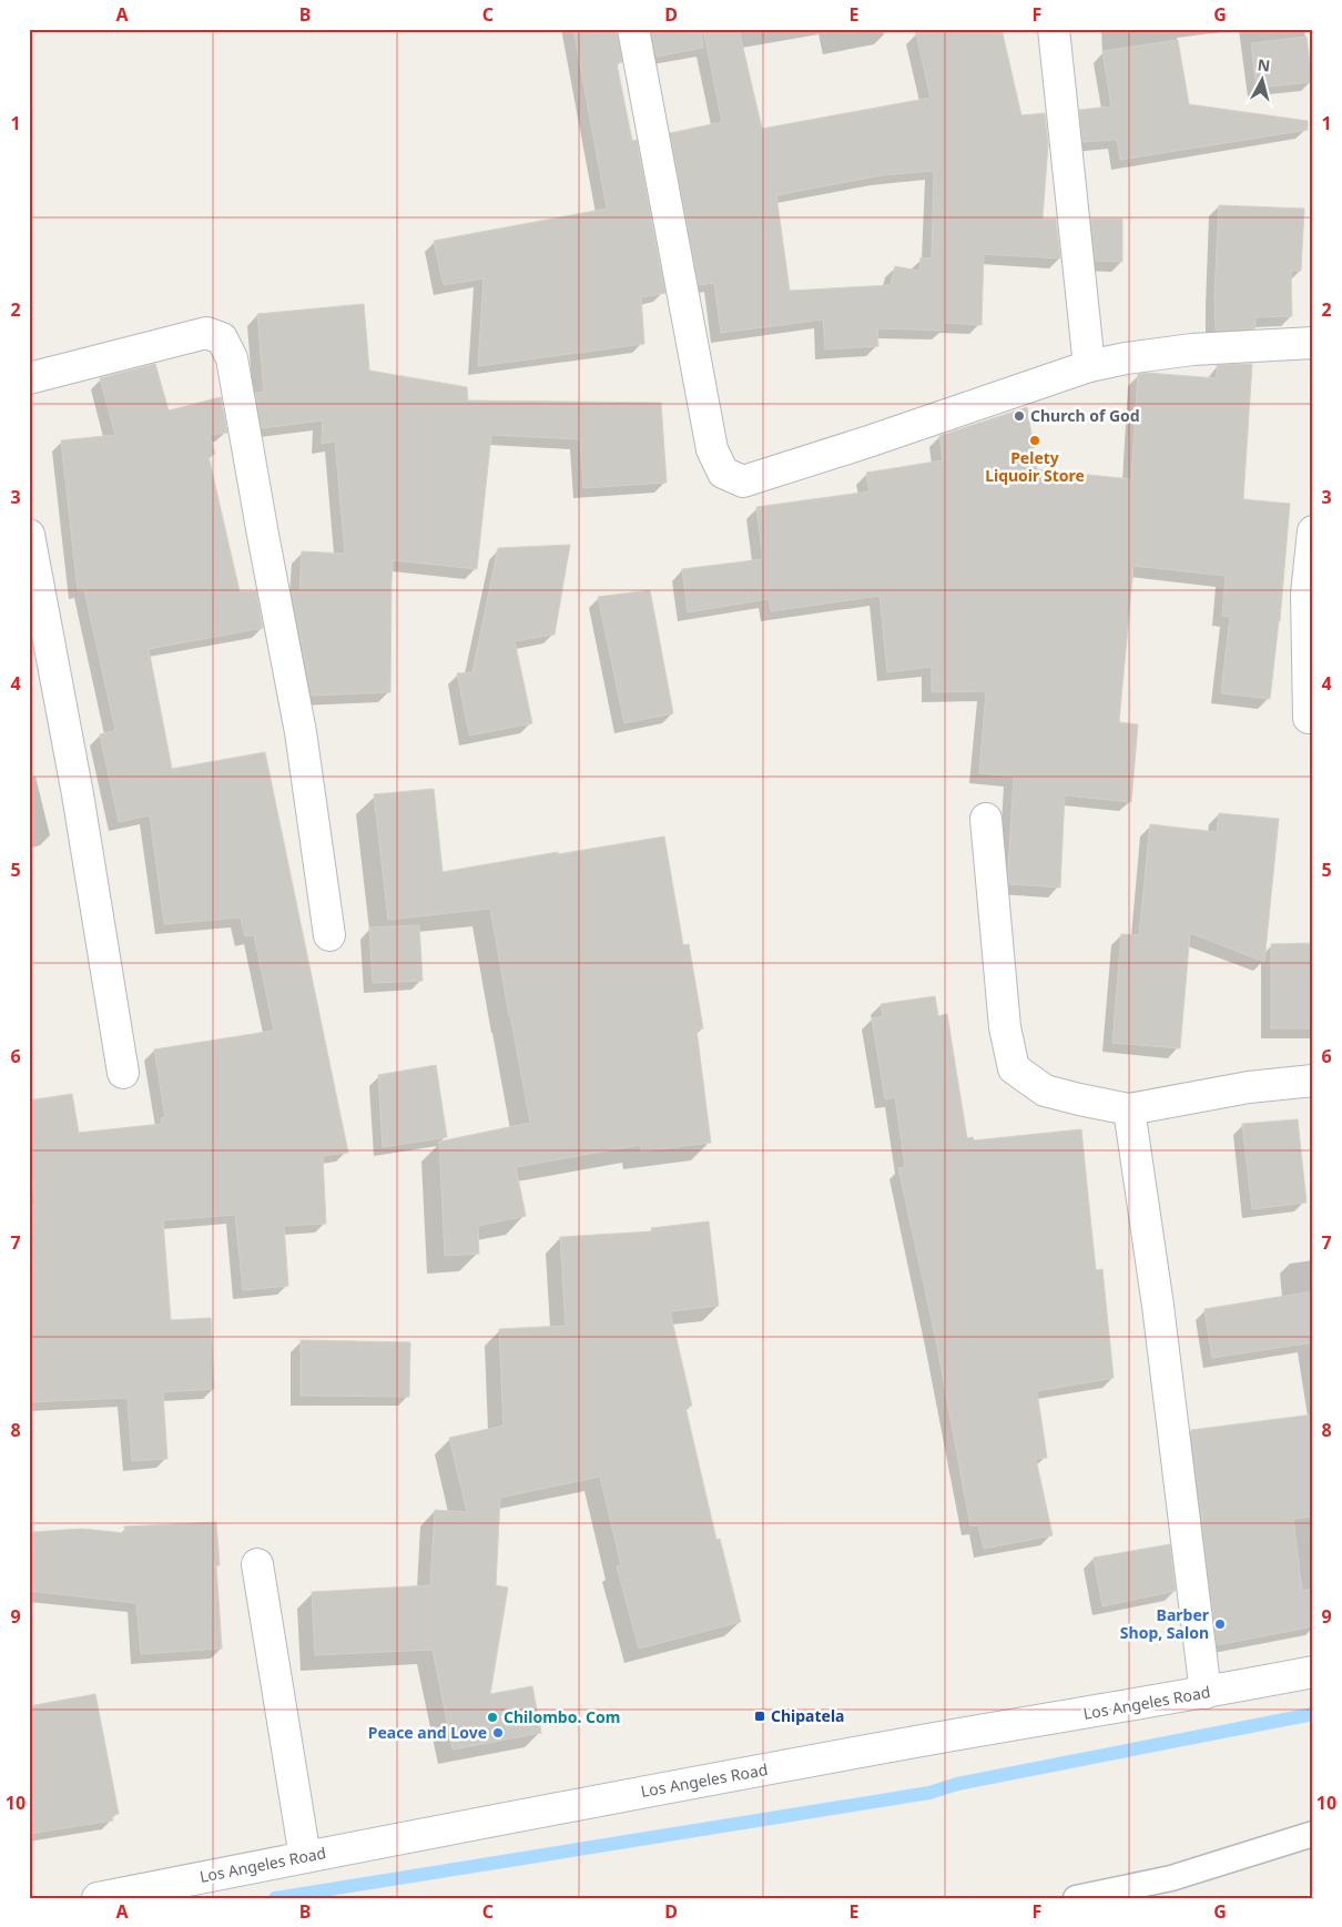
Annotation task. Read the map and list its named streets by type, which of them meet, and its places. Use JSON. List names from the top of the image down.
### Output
{
  "streets": {
    "street": ["Los Angeles Road"]
  },
  "places": {
    "other": [
      "Church of God",
      "Pelety Liquoir Store",
      "Barber Shop, Salon",
      "Chilombo. Com",
      "Peace and Love"
    ],
    "transit": ["Chipatela"]
  },
  "north": "top",
  "grid": {
    "columns": [
      "A",
      "B",
      "C",
      "D",
      "E",
      "F",
      "G"
    ],
    "rows": [
      "1",
      "2",
      "3",
      "4",
      "5",
      "6",
      "7",
      "8",
      "9",
      "10"
    ]
  }
}
